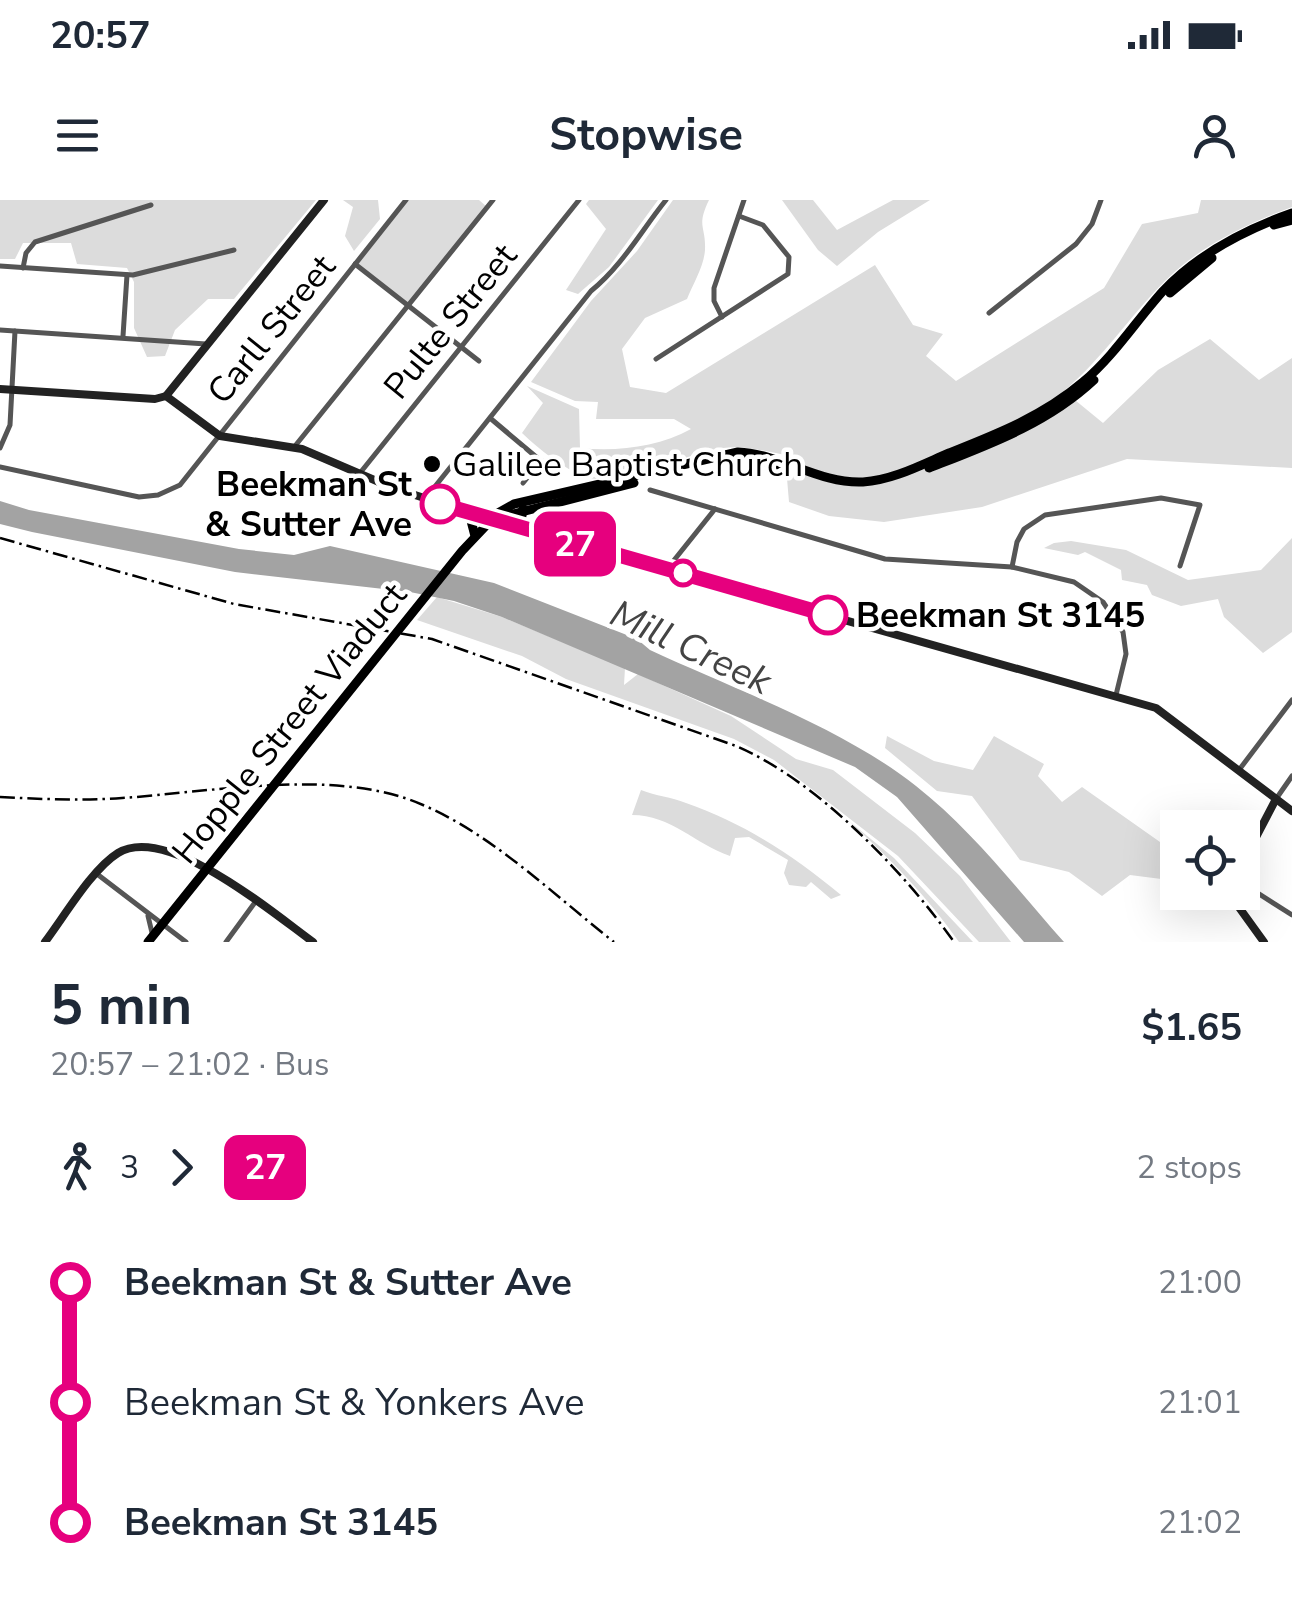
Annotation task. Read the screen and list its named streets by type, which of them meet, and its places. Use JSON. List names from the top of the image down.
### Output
{
  "streets": {
    "main road": ["Hopple Street Viaduct"],
    "street": ["Pulte Street", "Carll Street"]
  },
  "water": ["Mill Creek"],
  "places": ["Galilee Baptist Church", "Beekman St & Sutter Ave", "Beekman St 3145"],
  "lines": ["bus line 27"],
  "page": {
    "status": "20:57",
    "header": "Stopwise",
    "on_map": "27",
    "heading": ["5 min", "20:57 – 21:02 · Bus", "$1.65"],
    "legs": ["3", "27", "2 stops"],
    "list": [
      {
        "name": "Beekman St & Sutter Ave",
        "value": "21:00"
      },
      {
        "name": "Beekman St & Yonkers Ave",
        "value": "21:01"
      },
      {
        "name": "Beekman St 3145",
        "value": "21:02"
      }
    ]
  }
}
